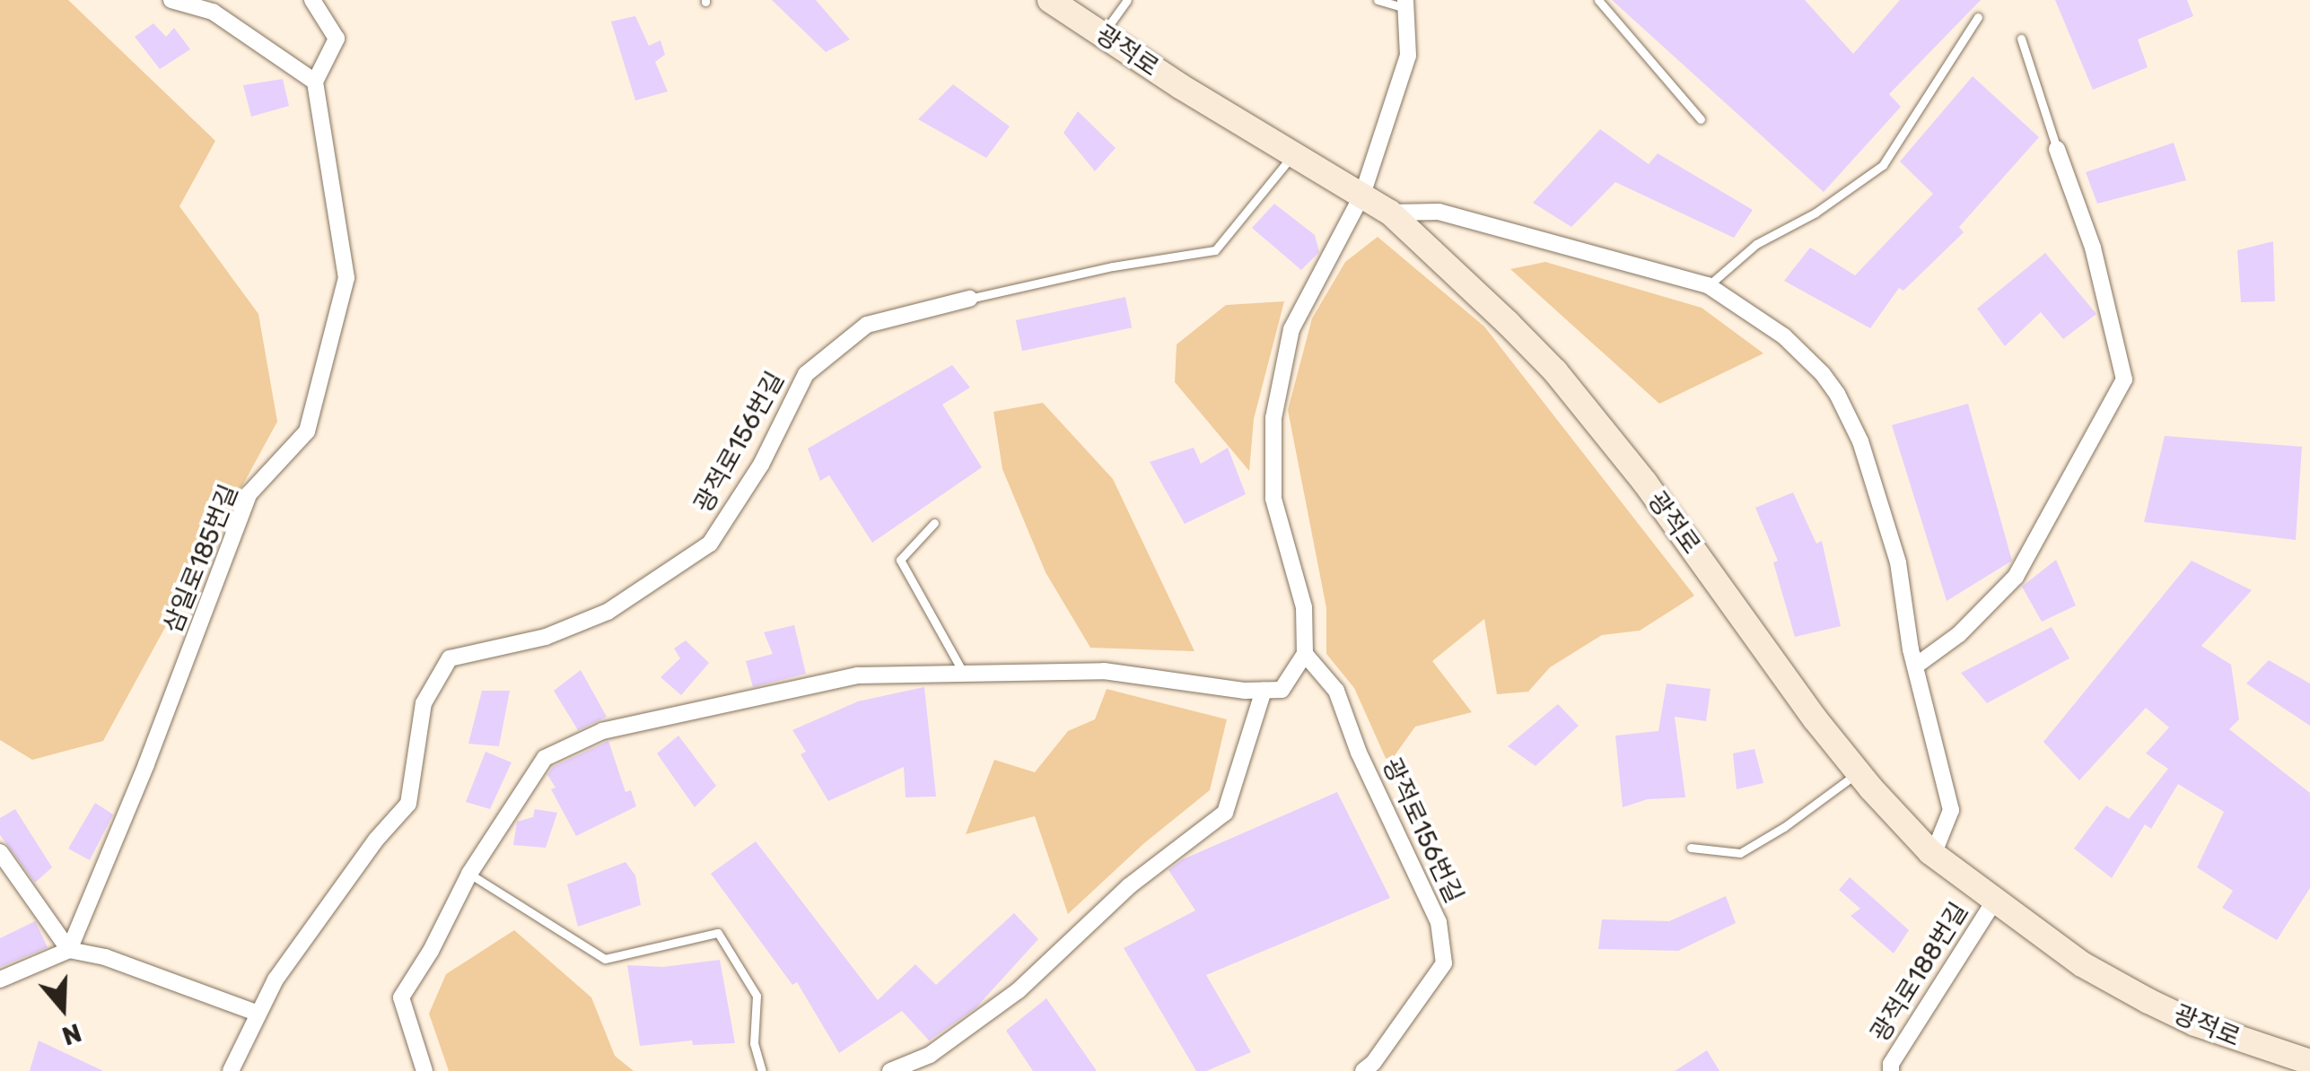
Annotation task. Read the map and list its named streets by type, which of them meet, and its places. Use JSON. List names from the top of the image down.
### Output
{
  "streets": {
    "main road": ["광적로"],
    "street": ["광적로156번길", "삼일로185번길", "광적로188번길"]
  },
  "crossings": [
    ["광적로", "광적로188번길"]
  ],
  "north": "bottom"
}
